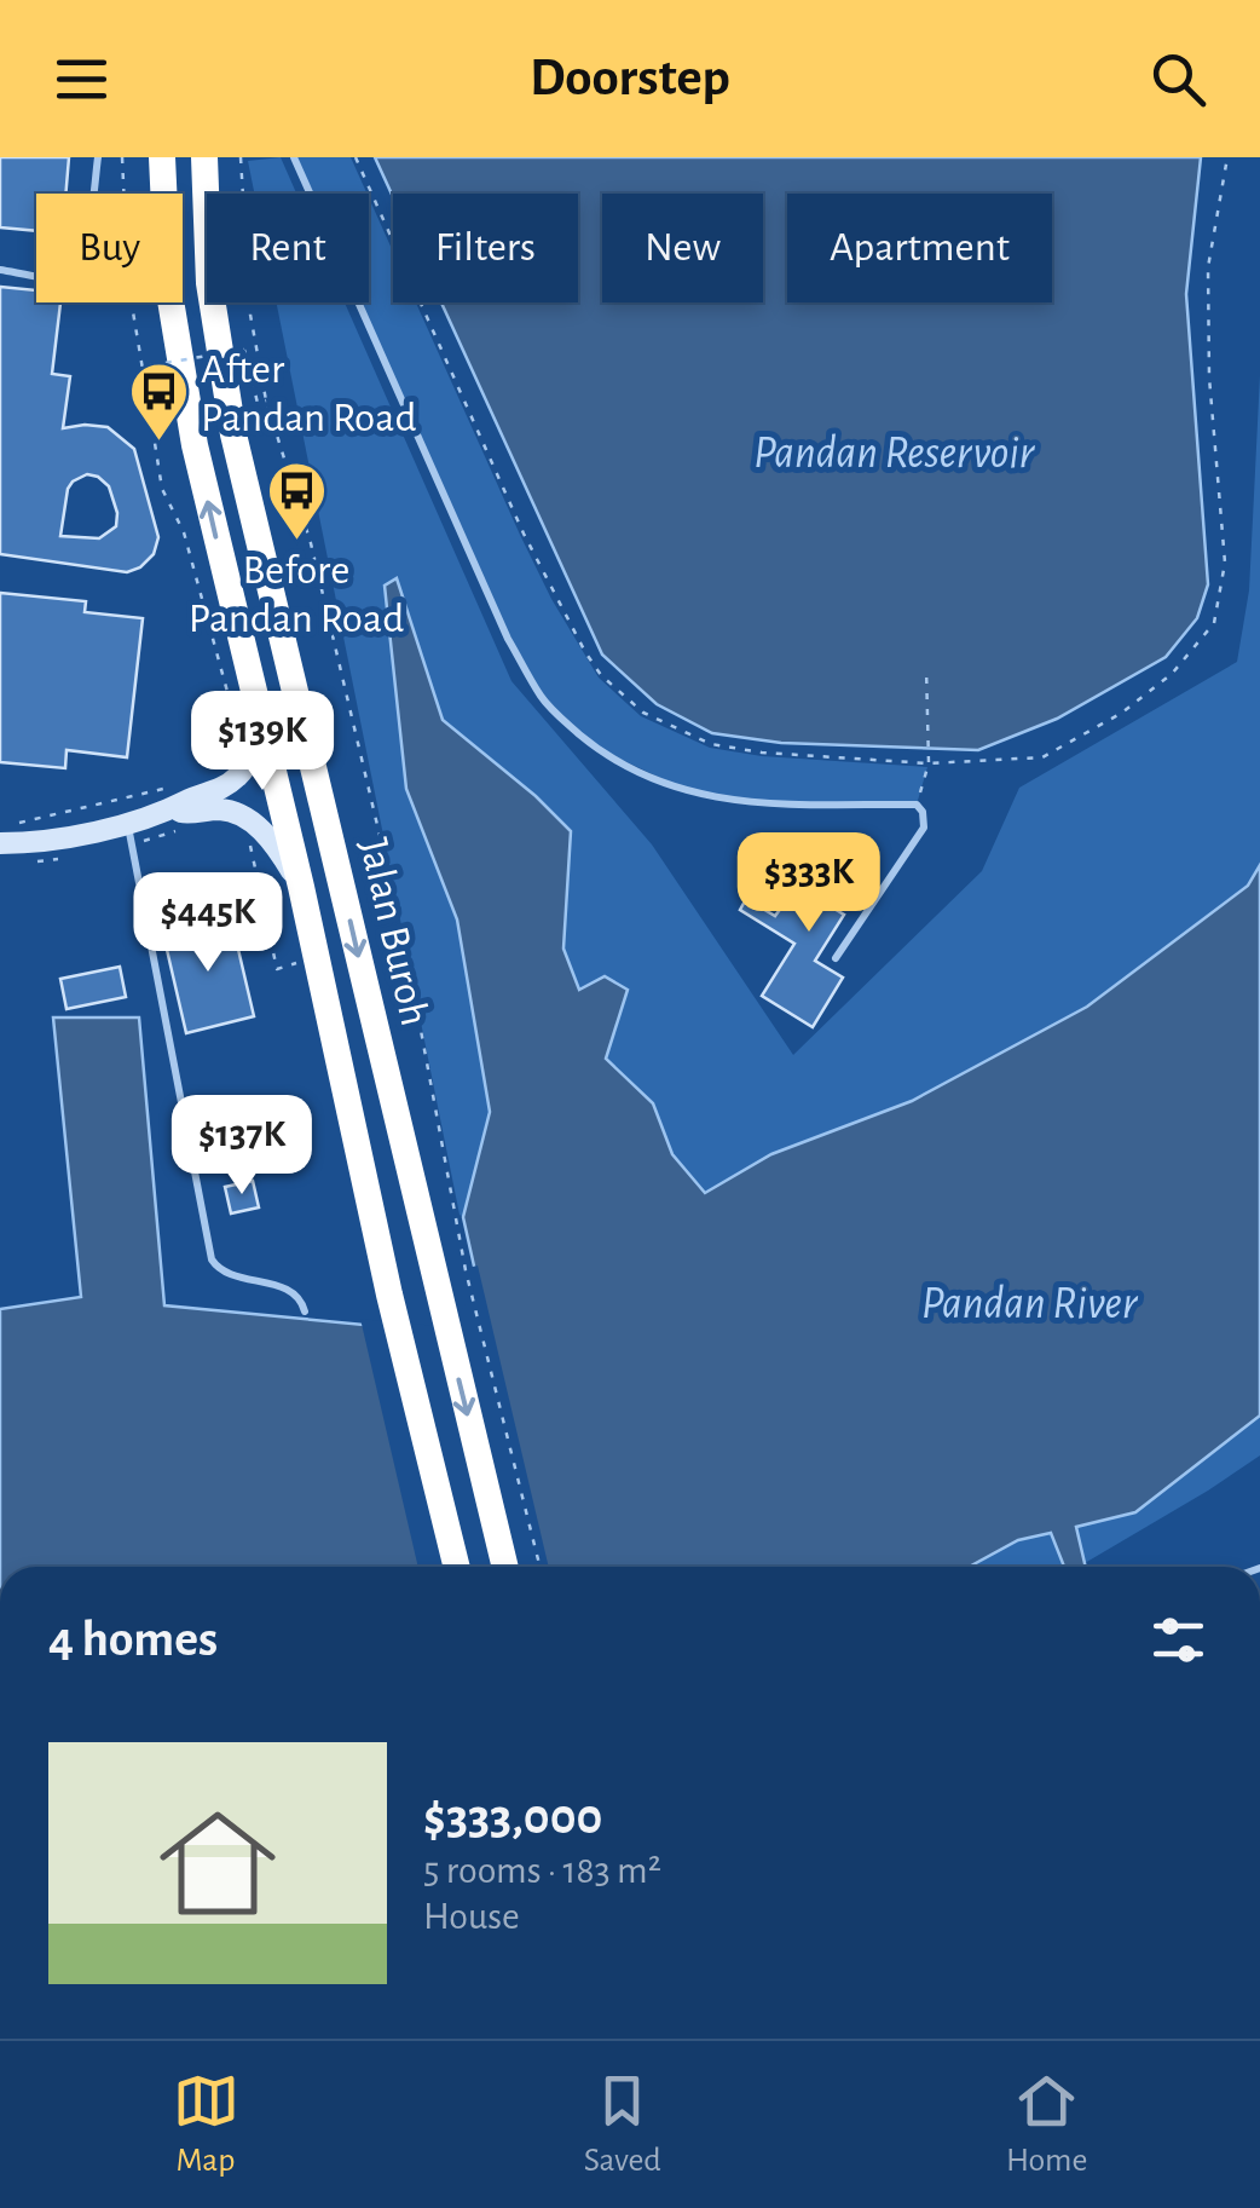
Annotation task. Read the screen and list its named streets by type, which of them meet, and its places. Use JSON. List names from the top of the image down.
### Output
{
  "streets": {
    "highway": ["Jalan Buroh"]
  },
  "water": ["Pandan Reservoir", "Pandan River"],
  "places": {
    "bus stop": ["After Pandan Road", "Before Pandan Road"]
  },
  "page": {
    "header": "Doorstep",
    "chip": [
      "Buy",
      "Rent",
      "Filters",
      "New",
      "Apartment"
    ],
    "price": [
      "$139K",
      "$333K",
      "$445K",
      "$137K"
    ],
    "heading": "4 homes",
    "list": [
      {
        "name": "$333,000",
        "note": "5 rooms · 183 m² · House"
      }
    ],
    "tabs": ["Map", "Saved", "Home"]
  }
}
